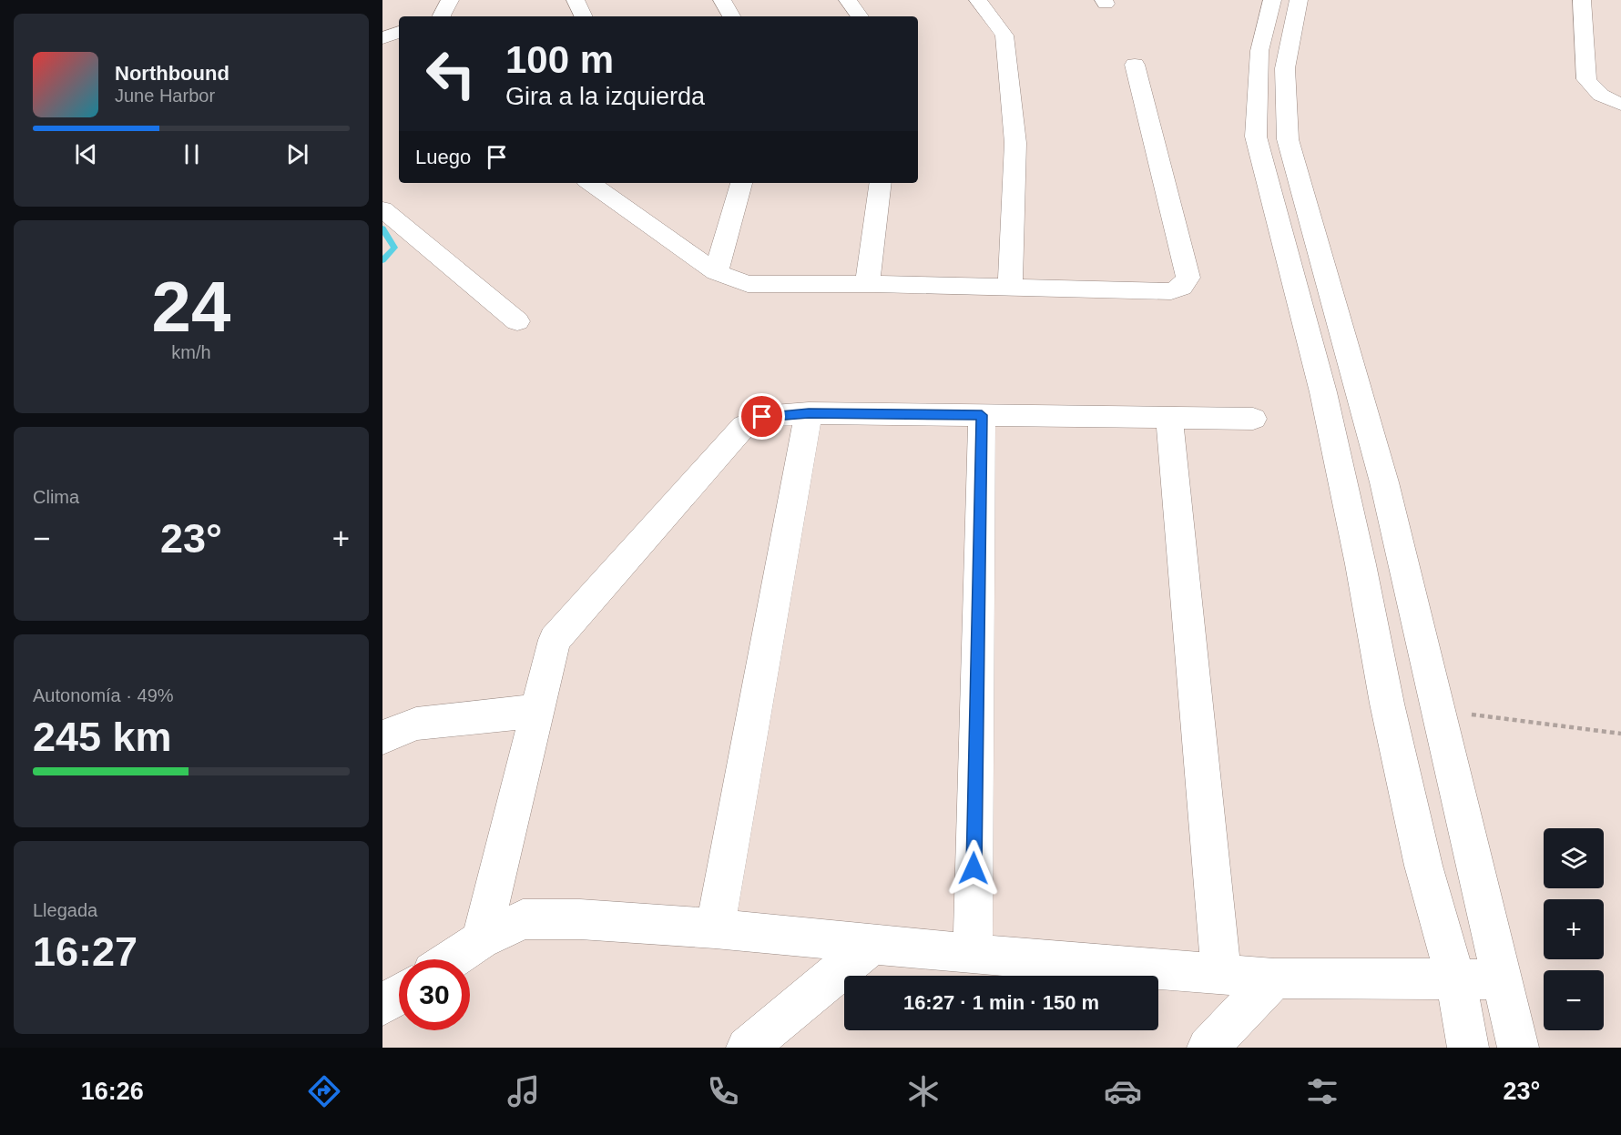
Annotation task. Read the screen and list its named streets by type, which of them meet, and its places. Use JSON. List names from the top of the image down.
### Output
{
  "page": {
    "turn": ["100 m", "Gira a la izquierda"],
    "song": ["Northbound", "June Harbor"],
    "then": "Luego",
    "tile": [
      ["24", "km/h"],
      "Clima",
      ["Autonomía · 49%", "245 km"],
      ["Llegada", "16:27"]
    ],
    "heat": ["−", "23°", "+"],
    "map_buttons": ["+", "−"],
    "limit": "30",
    "trip": "16:27 · 1 min · 150 m",
    "tabs": ["16:26", "23°"]
  }
}
